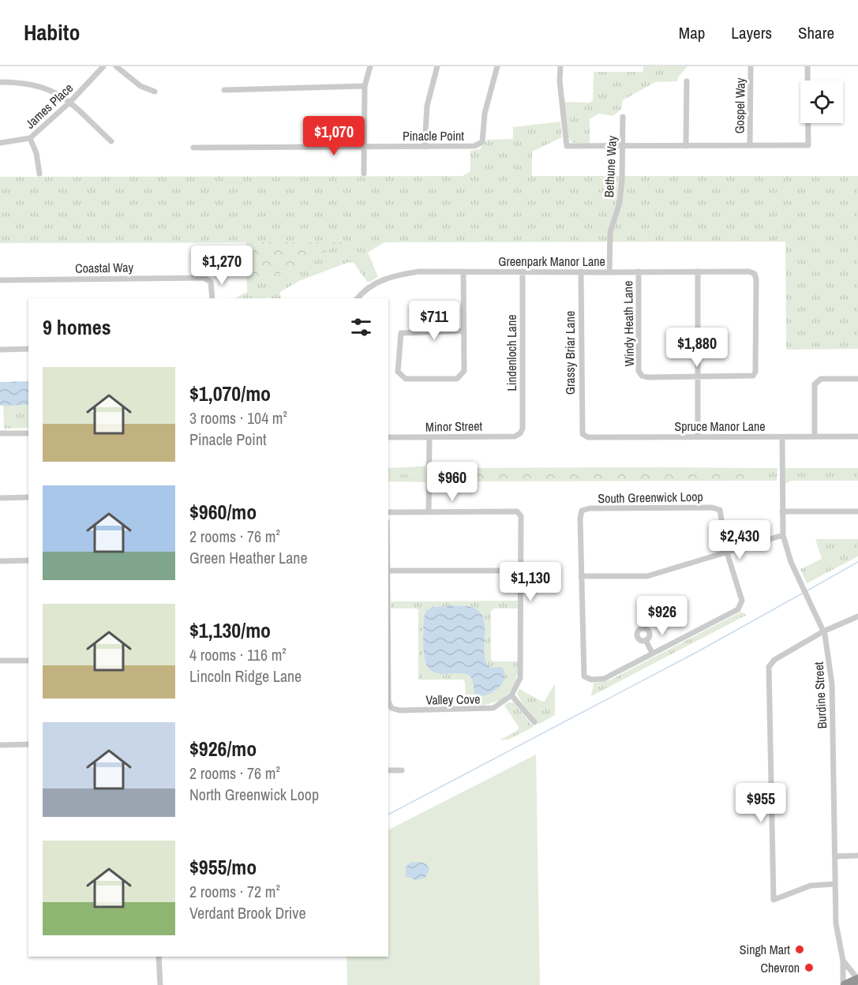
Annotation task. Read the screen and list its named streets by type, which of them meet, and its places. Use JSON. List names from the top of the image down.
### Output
{
  "streets": {
    "street": [
      "James Place",
      "Gospel Way",
      "Pinacle Point",
      "Bethune Way",
      "Greenpark Manor Lane",
      "Coastal Way",
      "Windy Heath Lane",
      "Lindenloch Lane",
      "Grassy Briar Lane",
      "Minor Street",
      "Spruce Manor Lane",
      "South Greenwick Loop",
      "Burdine Street",
      "Valley Cove"
    ]
  },
  "crossings": [
    ["Bethune Way", "Greenpark Manor Lane"],
    ["Greenpark Manor Lane", "Windy Heath Lane"],
    ["Greenpark Manor Lane", "Lindenloch Lane"],
    ["Greenpark Manor Lane", "Grassy Briar Lane"],
    ["Lindenloch Lane", "Minor Street"],
    ["Grassy Briar Lane", "Spruce Manor Lane"],
    ["Spruce Manor Lane", "Burdine Street"]
  ],
  "places": ["Singh Mart", "Chevron"],
  "page": {
    "header": "Habito",
    "nav": ["Map", "Layers", "Share"],
    "price": [
      "$1,070",
      "$1,270",
      "$711",
      "$1,880",
      "$960",
      "$2,430",
      "$1,130",
      "$926",
      "$955"
    ],
    "heading": "9 homes",
    "list": [
      {
        "name": "$1,070/mo",
        "note": "3 rooms · 104 m² · Pinacle Point"
      },
      {
        "name": "$960/mo",
        "note": "2 rooms · 76 m² · Green Heather Lane"
      },
      {
        "name": "$1,130/mo",
        "note": "4 rooms · 116 m² · Lincoln Ridge Lane"
      },
      {
        "name": "$926/mo",
        "note": "2 rooms · 76 m² · North Greenwick Loop"
      },
      {
        "name": "$955/mo",
        "note": "2 rooms · 72 m² · Verdant Brook Drive"
      }
    ]
  }
}
